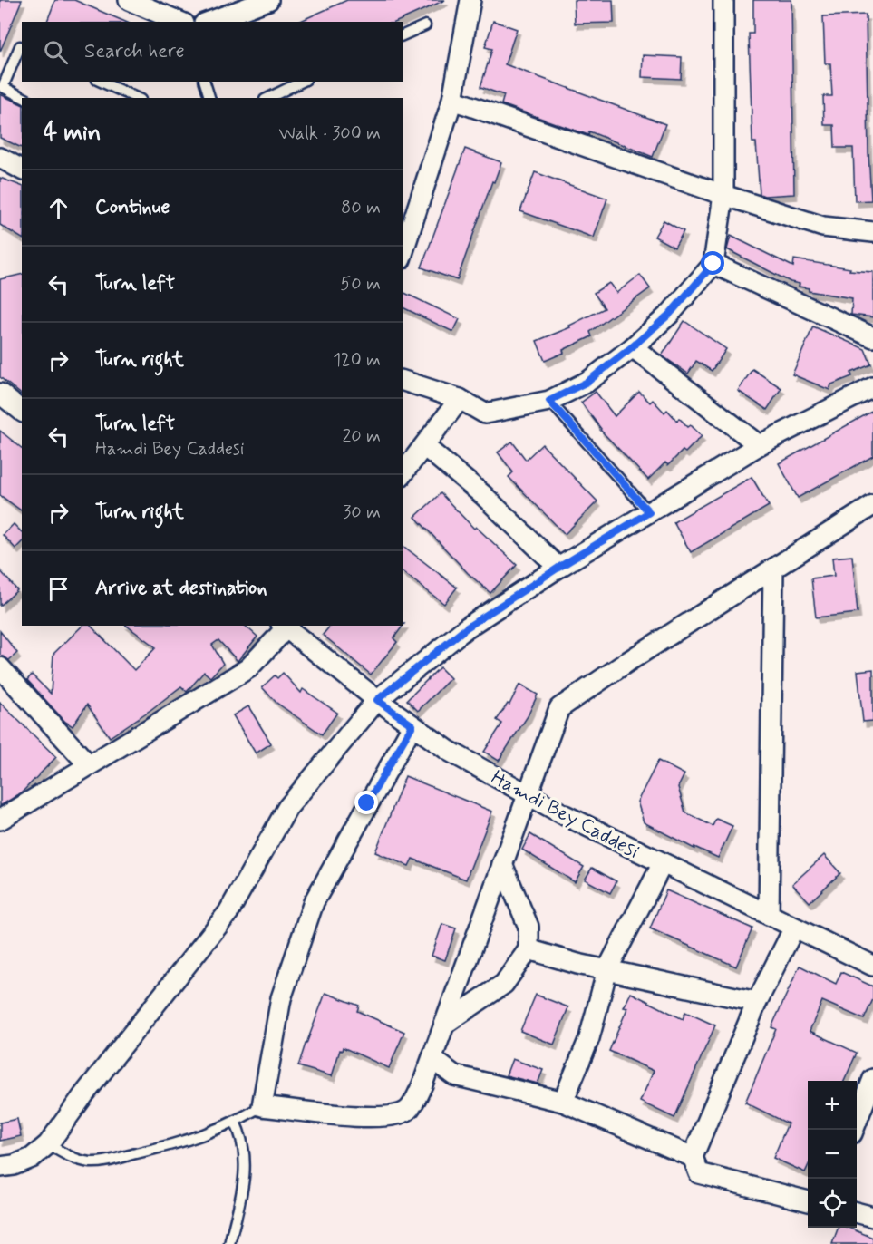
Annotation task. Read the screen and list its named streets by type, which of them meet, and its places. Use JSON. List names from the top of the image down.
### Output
{
  "streets": {
    "street": ["Hamdi Bey Caddesi"]
  },
  "page": {
    "search": "Search here",
    "heading": ["4 min", "Walk · 300 m"],
    "list": [
      ["Continue", "80 m"],
      ["Turn left", "50 m"],
      ["Turn right", "120 m"],
      ["Turn left", "Hamdi Bey Caddesi", "20 m"],
      ["Turn right", "30 m"],
      "Arrive at destination"
    ],
    "map_buttons": ["+", "−"]
  }
}
